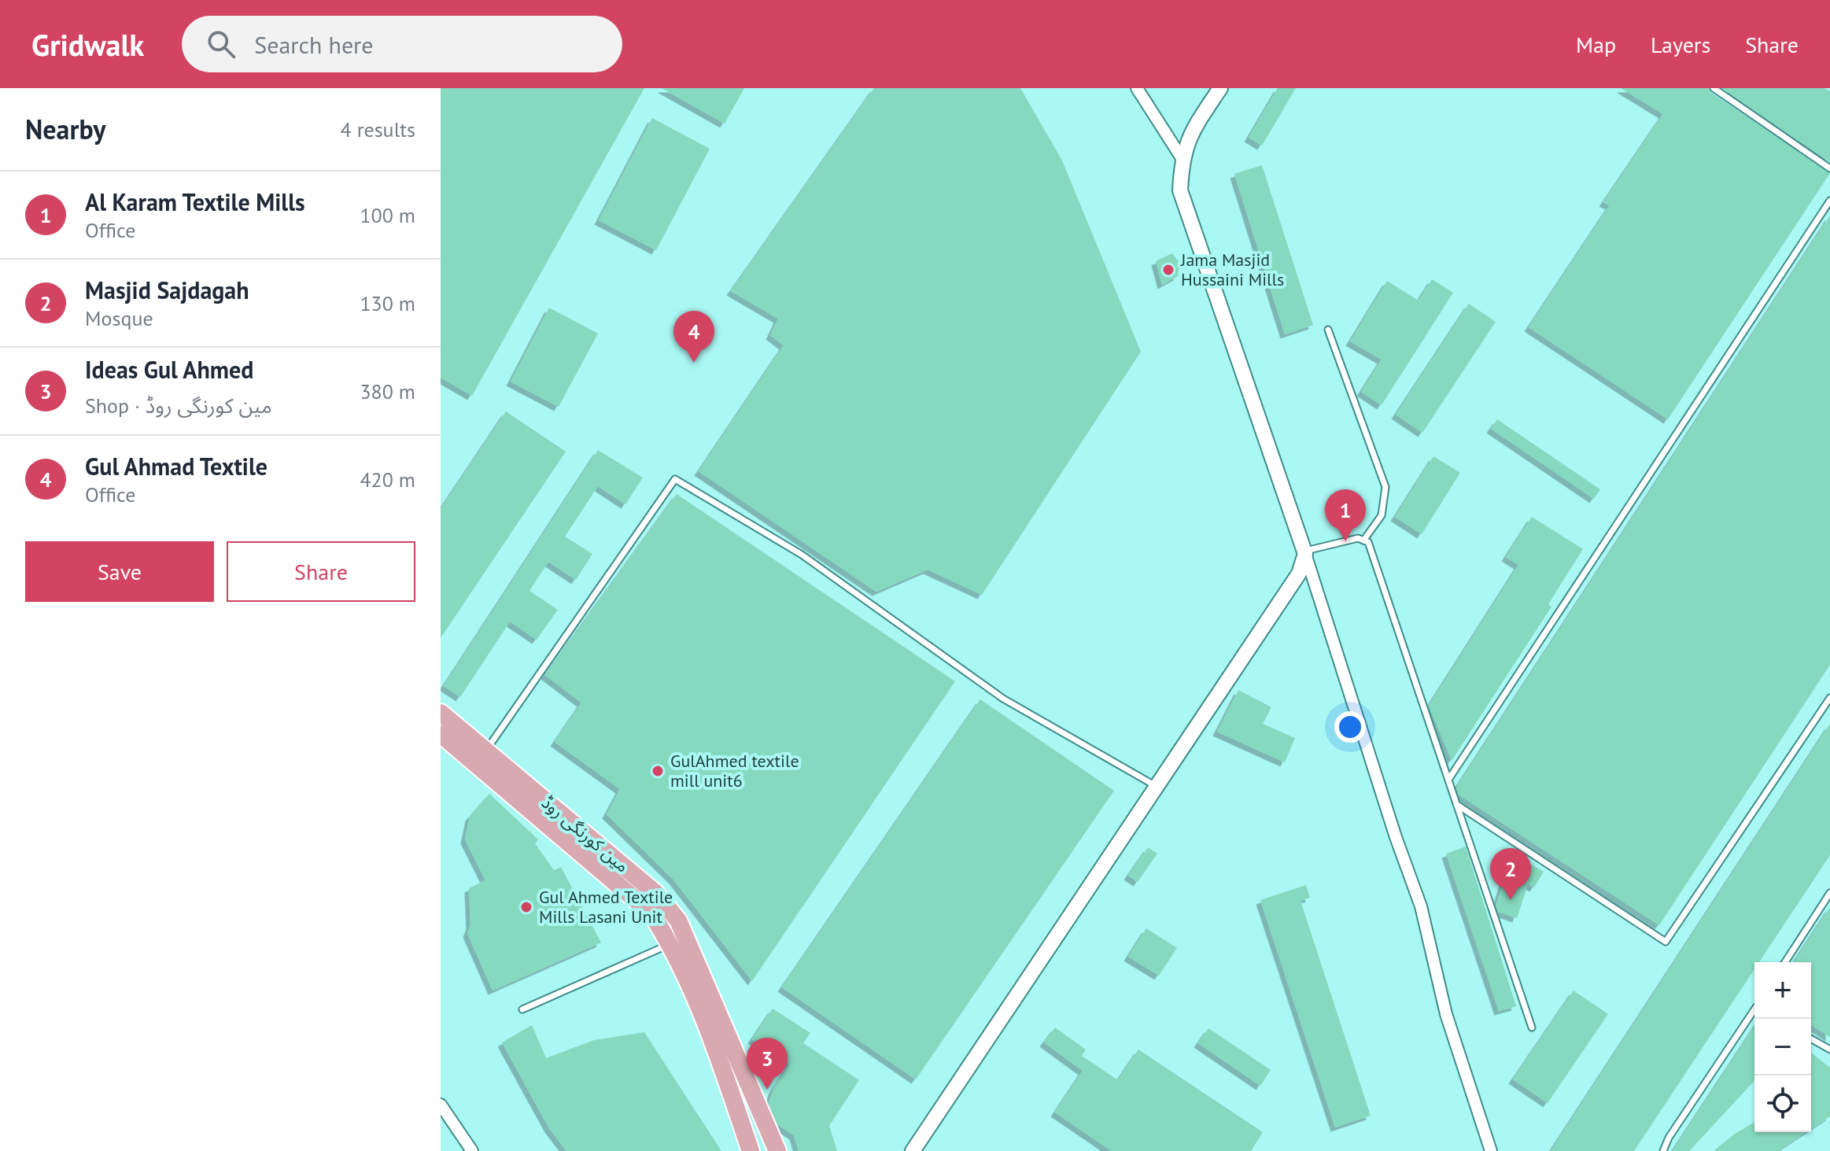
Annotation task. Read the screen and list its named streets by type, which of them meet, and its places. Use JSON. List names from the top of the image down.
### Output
{
  "streets": {
    "main road": ["مین کورنگی روڈ"]
  },
  "places": ["Jama Masjid Hussaini Mills", "GulAhmed textile mill unit6", "Gul Ahmed Textile Mills Lasani Unit"],
  "page": {
    "header": "Gridwalk",
    "search": "Search here",
    "nav": ["Map", "Layers", "Share"],
    "heading": ["Nearby", "4 results"],
    "list": [
      {
        "mark": "1",
        "name": "Al Karam Textile Mills",
        "note": "Office",
        "value": "100 m"
      },
      {
        "mark": "2",
        "name": "Masjid Sajdagah",
        "note": "Mosque",
        "value": "130 m"
      },
      {
        "mark": "3",
        "name": "Ideas Gul Ahmed",
        "note": "Shop · مین کورنگی روڈ",
        "value": "380 m"
      },
      {
        "mark": "4",
        "name": "Gul Ahmad Textile",
        "note": "Office",
        "value": "420 m"
      }
    ],
    "pins": [
      "4",
      "1",
      "2",
      "3"
    ],
    "buttons": ["Save", "Share"],
    "map_buttons": ["+", "−"]
  }
}
